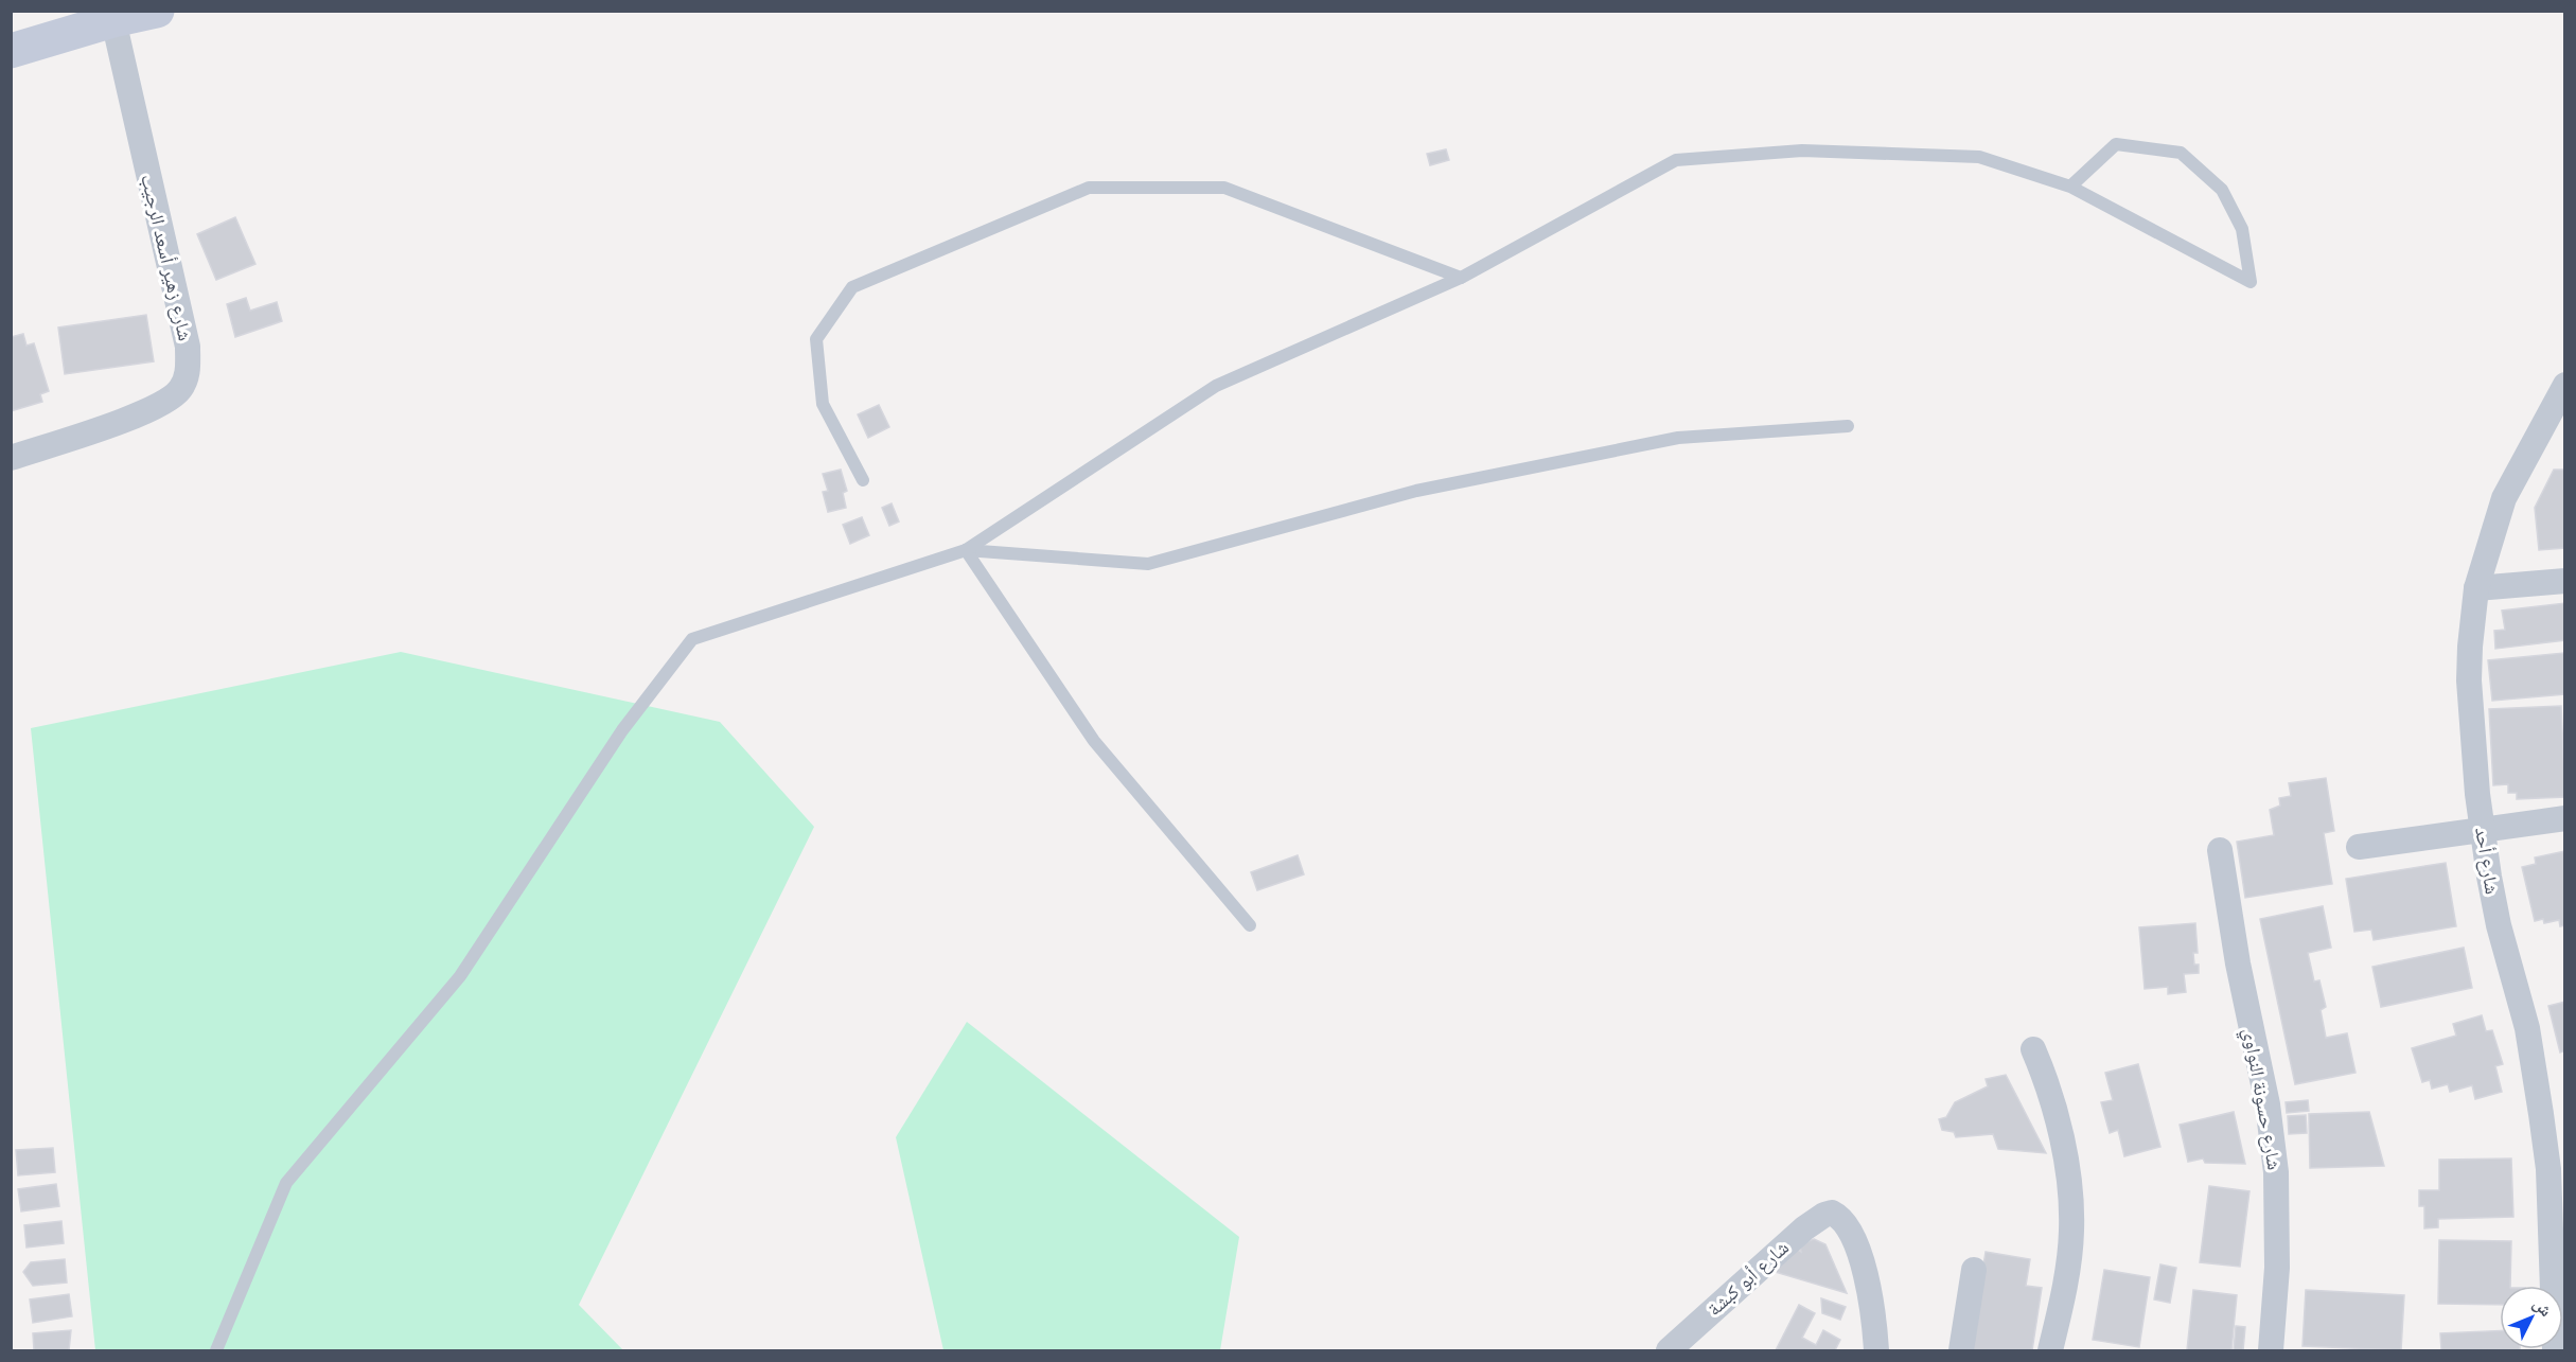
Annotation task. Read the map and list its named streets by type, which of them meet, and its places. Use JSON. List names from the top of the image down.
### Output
{
  "streets": {
    "street": [
      "شارع زهير أسعد الرجيب",
      "شارع أحد",
      "شارع حسونة النواوي",
      "شارع أبو كبشة"
    ]
  },
  "north": "top right"
}
